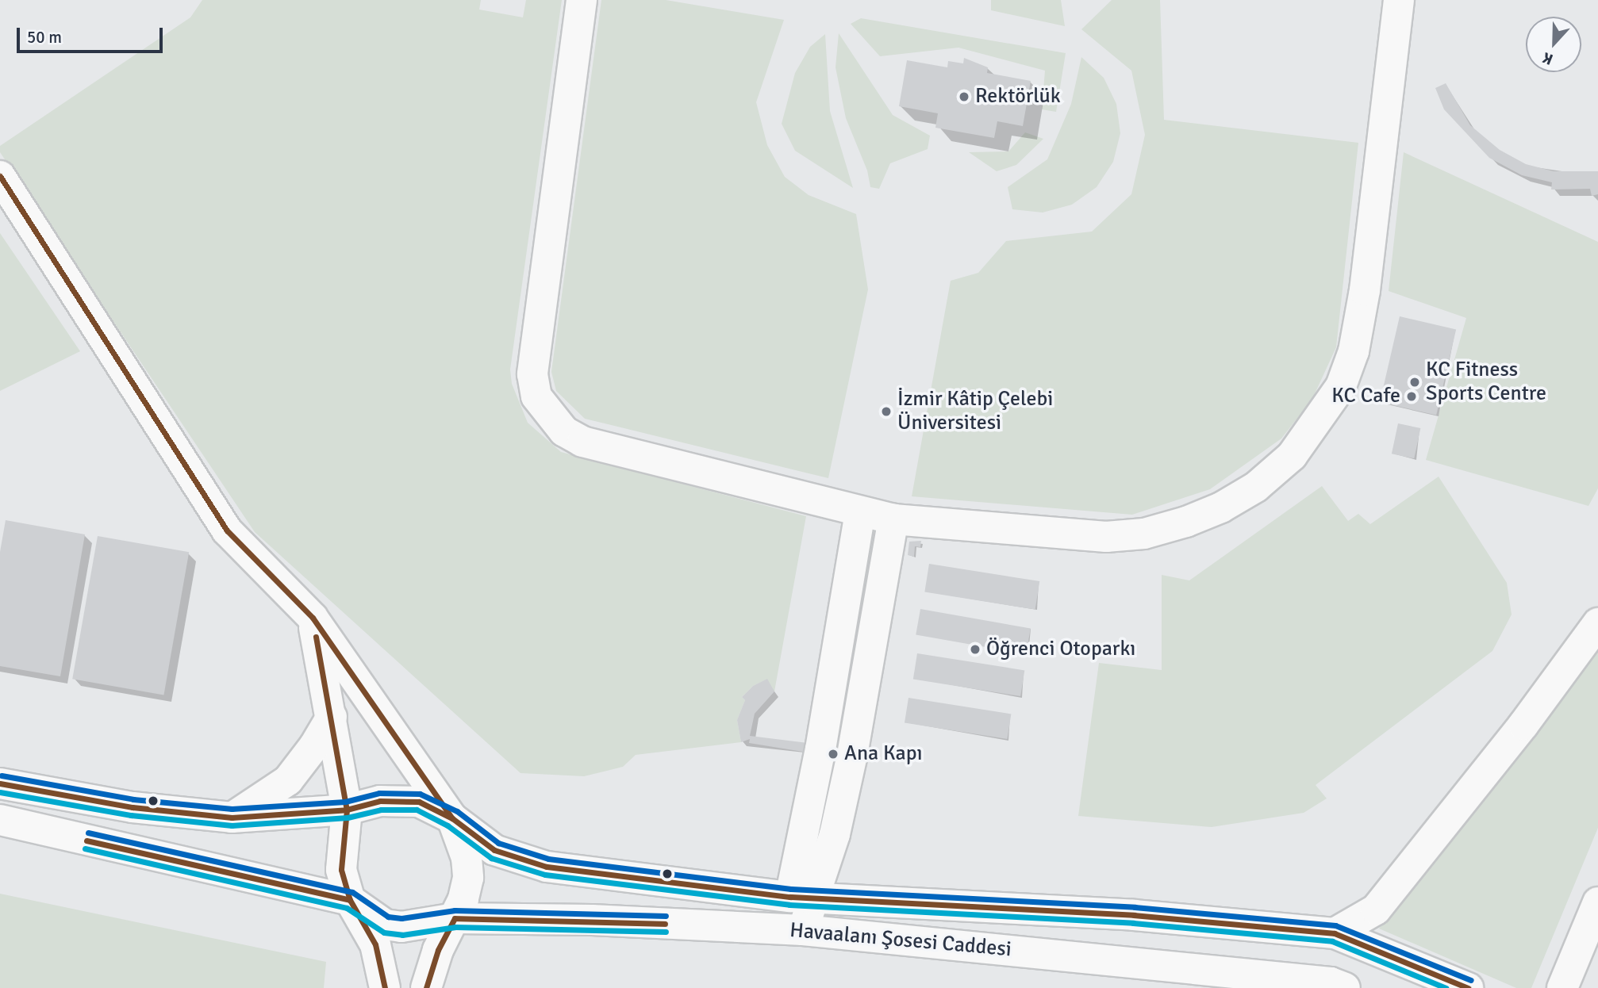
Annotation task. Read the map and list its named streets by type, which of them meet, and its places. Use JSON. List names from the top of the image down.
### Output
{
  "streets": {
    "main road": ["Havaalanı Şosesi Caddesi"]
  },
  "places": [
    "Rektörlük",
    "KC Fitness Sports Centre",
    "KC Cafe",
    "İzmir Kâtip Çelebi Üniversitesi",
    "Öğrenci Otoparkı",
    "Ana Kapı"
  ],
  "scale_bar": "50 m",
  "north": "bottom"
}
